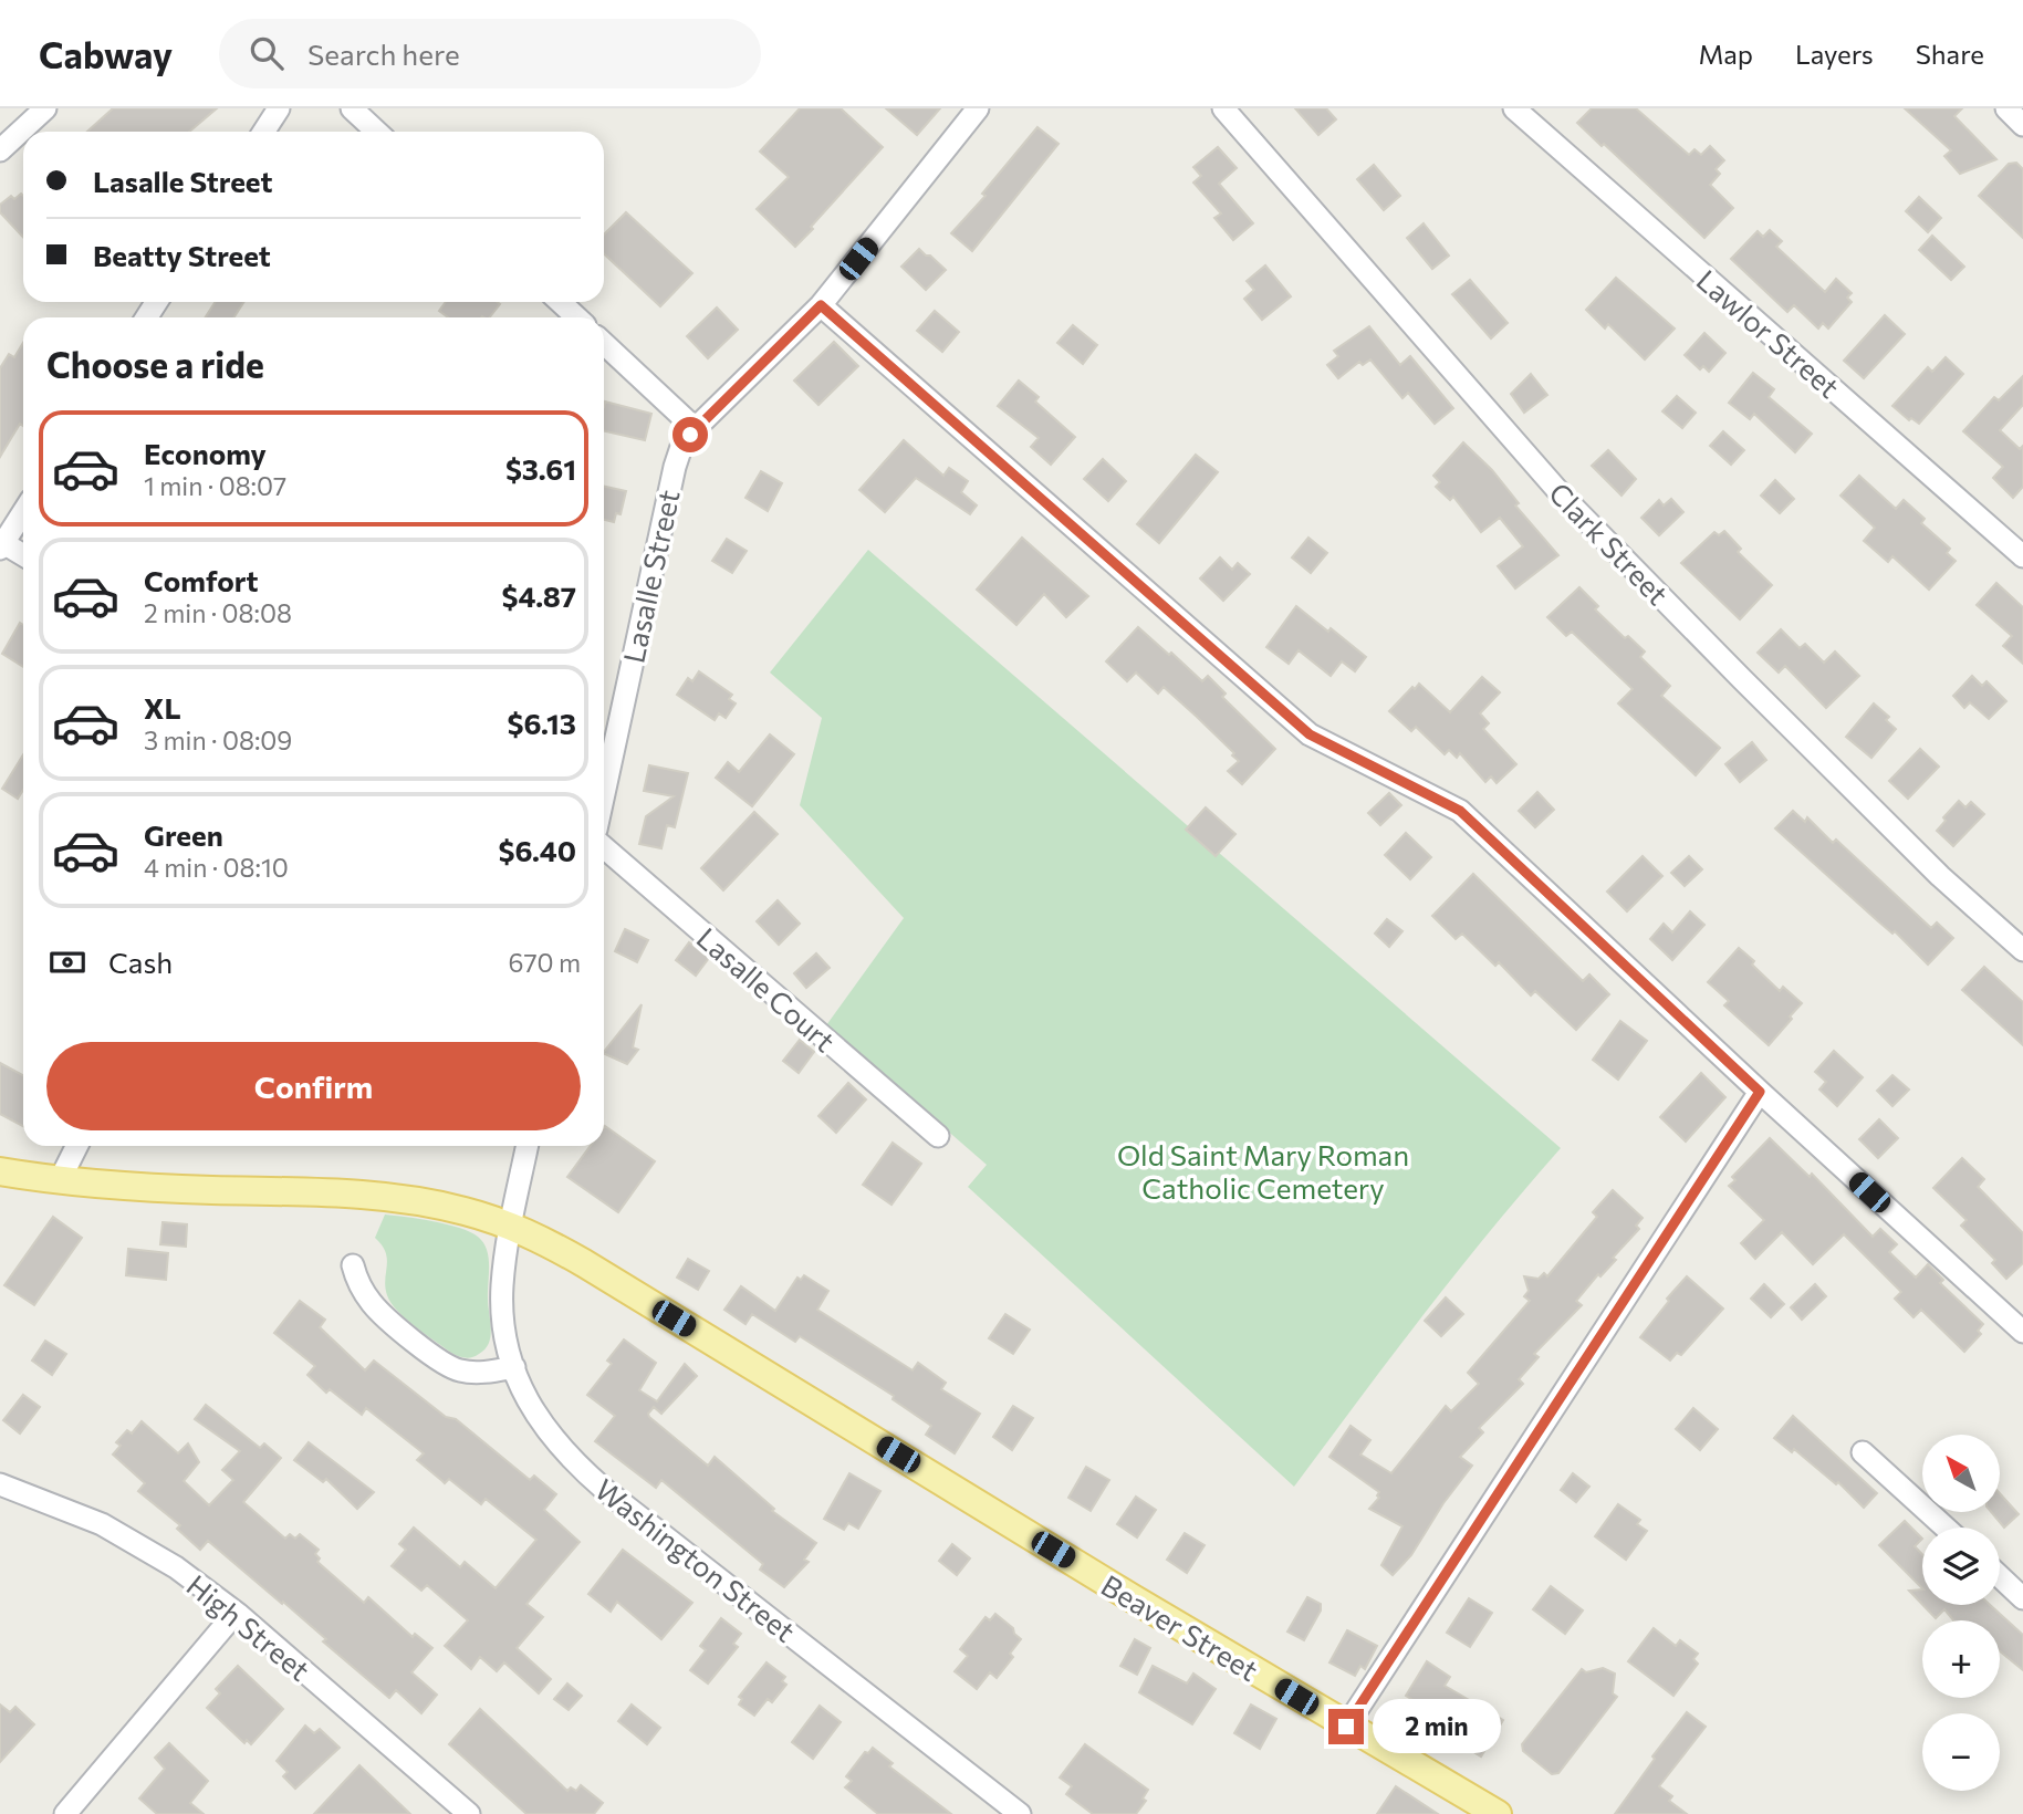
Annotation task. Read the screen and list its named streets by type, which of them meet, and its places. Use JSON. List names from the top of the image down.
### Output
{
  "streets": {
    "main road": ["Beaver Street"],
    "street": [
      "Lawlor Street",
      "Clark Street",
      "Lasalle Street",
      "Lasalle Court",
      "Washington Street",
      "High Street"
    ]
  },
  "crossings": [
    ["Washington Street", "Beaver Street"]
  ],
  "parks": ["Old Saint Mary Roman Catholic Cemetery"],
  "north": "top left",
  "page": {
    "header": "Cabway",
    "search": "Search here",
    "nav": ["Map", "Layers", "Share"],
    "banner": ["Lasalle Street", "Beatty Street"],
    "heading": "Choose a ride",
    "list": [
      {
        "name": "Economy",
        "note": "1 min · 08:07",
        "value": "$3.61"
      },
      {
        "name": "Comfort",
        "note": "2 min · 08:08",
        "value": "$4.87"
      },
      {
        "name": "XL",
        "note": "3 min · 08:09",
        "value": "$6.13"
      },
      {
        "name": "Green",
        "note": "4 min · 08:10",
        "value": "$6.40"
      }
    ],
    "pay": ["Cash", "670 m"],
    "buttons": "Confirm",
    "map_buttons": ["+", "−"],
    "bubble": "2 min"
  }
}
